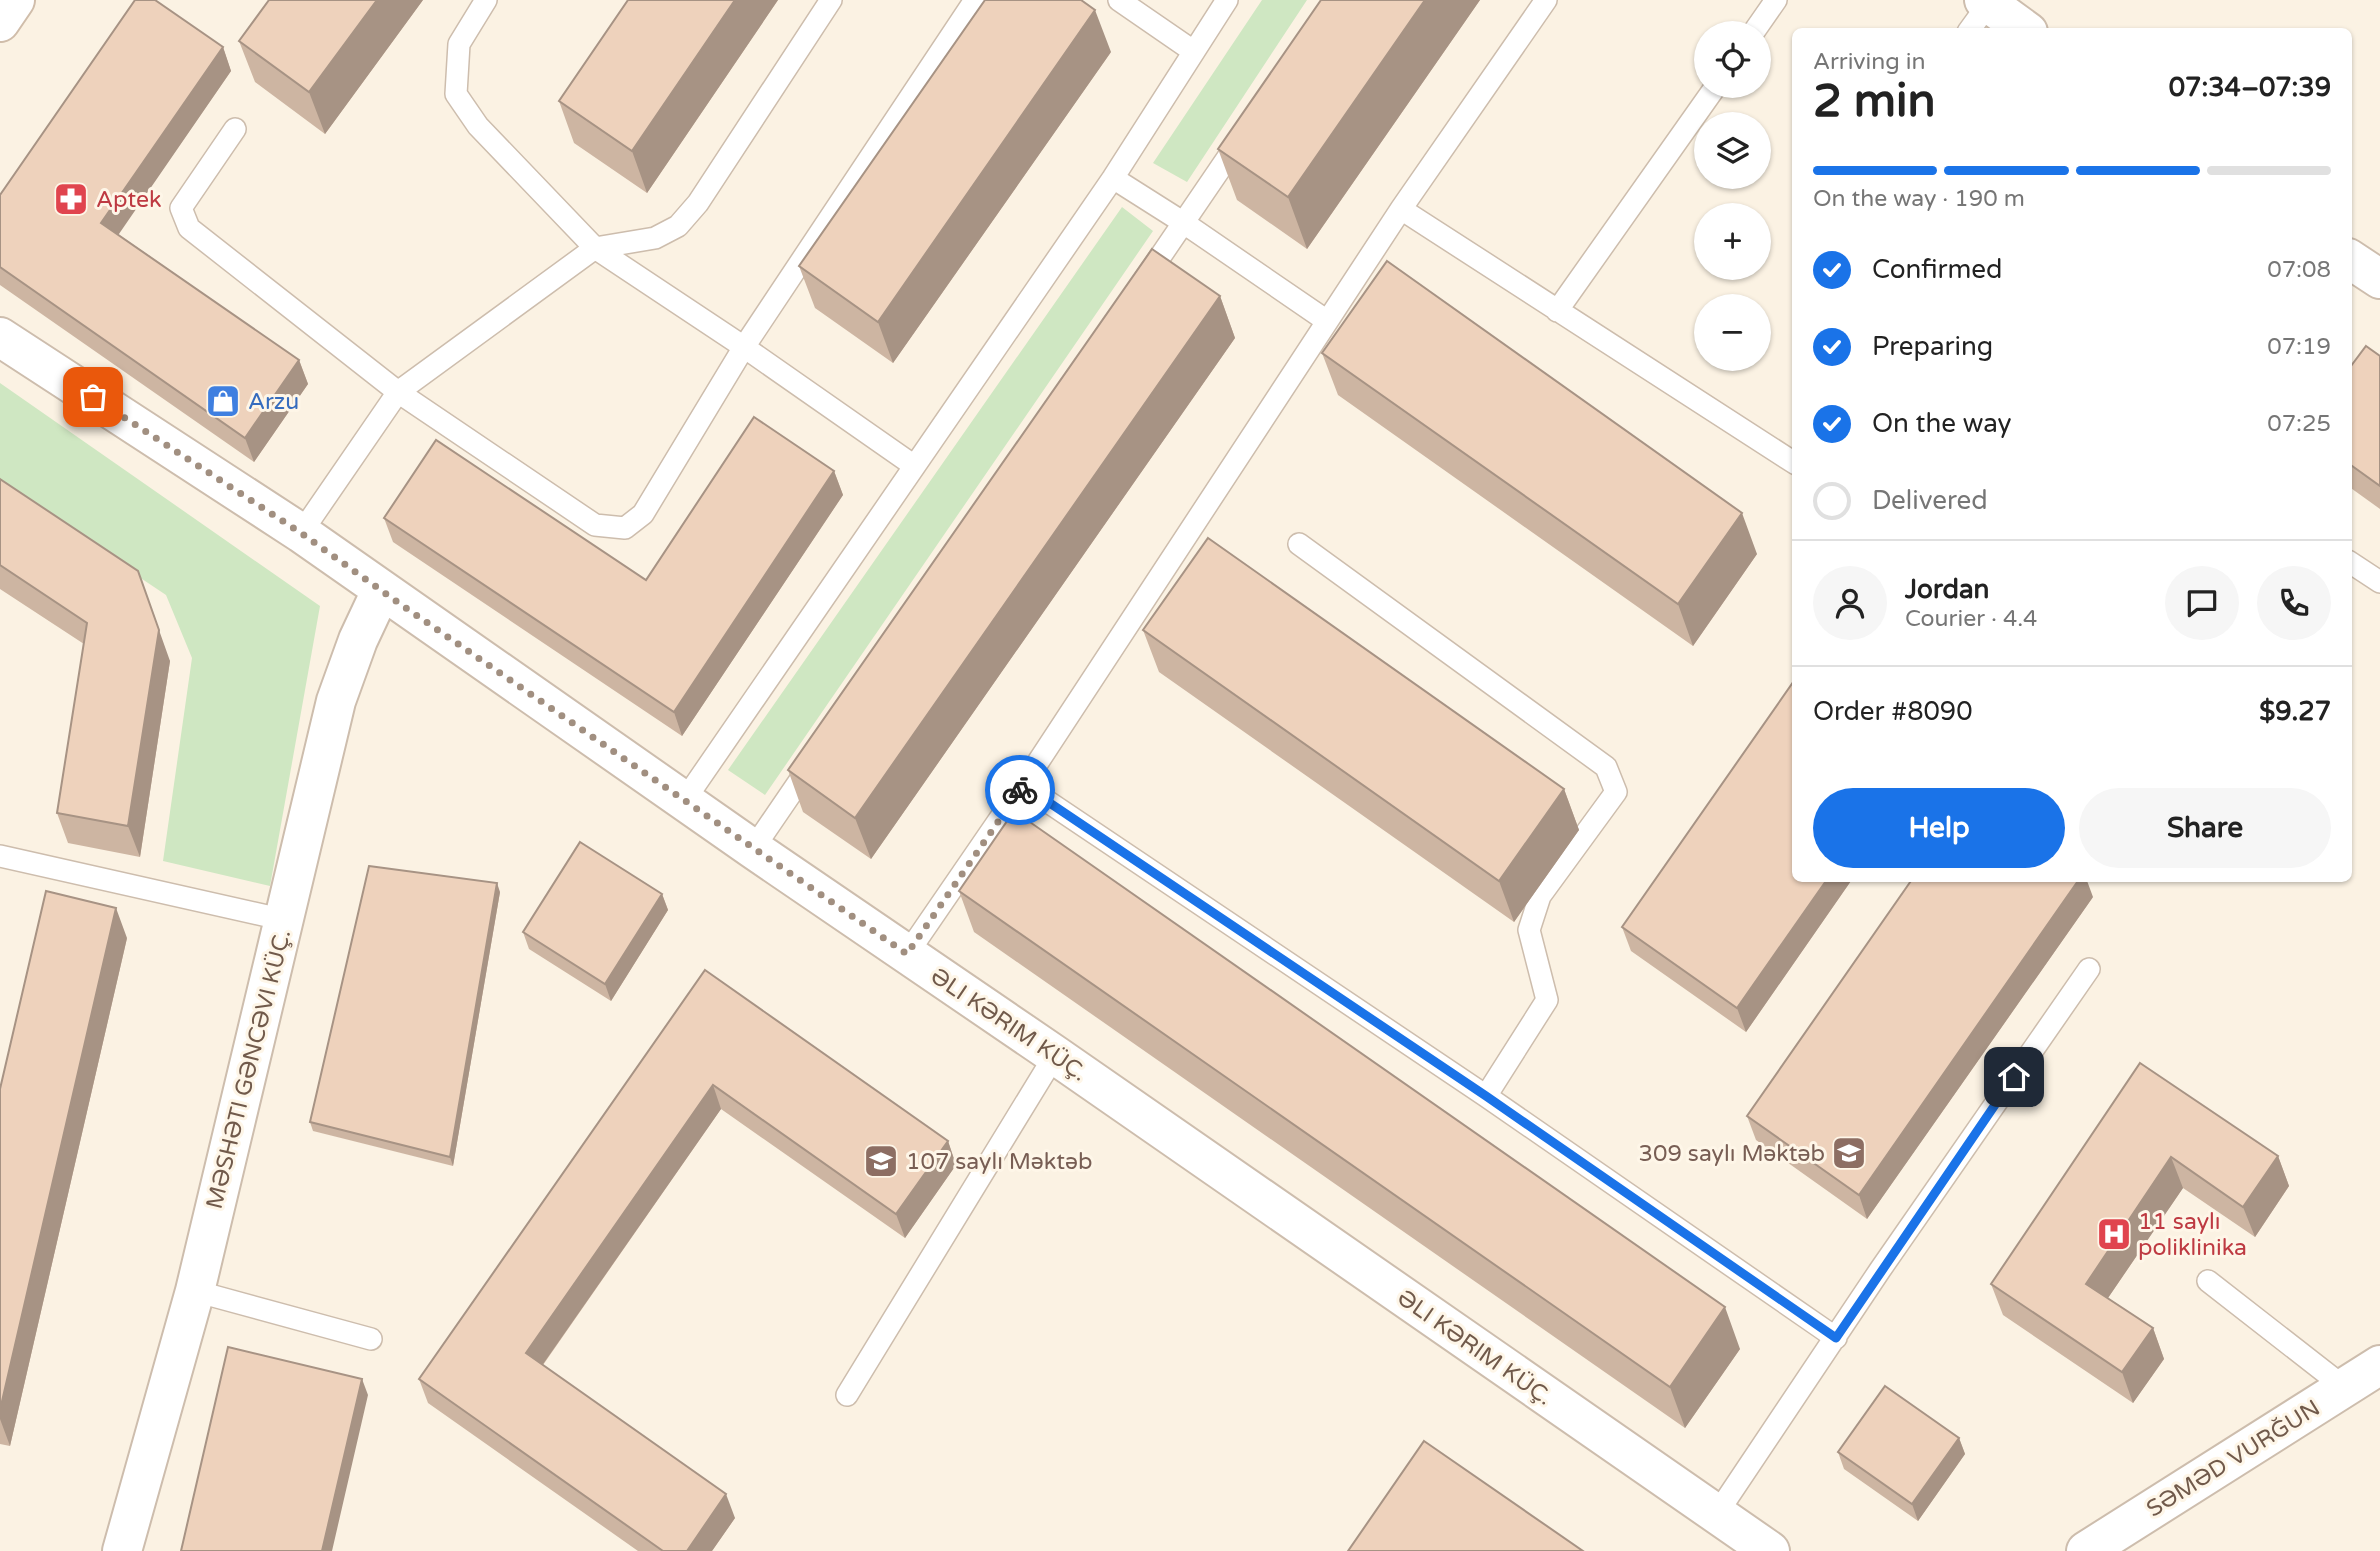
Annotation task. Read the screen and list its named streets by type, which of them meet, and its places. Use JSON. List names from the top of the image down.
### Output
{
  "streets": {
    "street": ["ƏLI KƏRIM KÜÇ.", "MƏSHƏTI GƏNCƏVI KÜÇ.", "SƏMƏD VURĞUN"]
  },
  "crossings": [
    ["ƏLI KƏRIM KÜÇ.", "MƏSHƏTI GƏNCƏVI KÜÇ."]
  ],
  "places": {
    "pharmacy": ["Aptek"],
    "shop": ["Arzu"],
    "school or university": ["309 saylı Məktəb", "107 saylı Məktəb"],
    "hospital": ["11 saylı poliklinika"]
  },
  "page": {
    "map_buttons": ["+", "−"],
    "heading": ["2 min", "Arriving in", "07:34–07:39"],
    "panel": [
      "Jordan",
      "Courier · 4.4",
      "Order #8090",
      "$9.27"
    ],
    "bar": "On the way · 190 m",
    "list": [
      ["Confirmed", "07:08"],
      ["Preparing", "07:19"],
      ["On the way", "07:25"],
      "Delivered"
    ],
    "buttons": ["Help", "Share"]
  }
}
